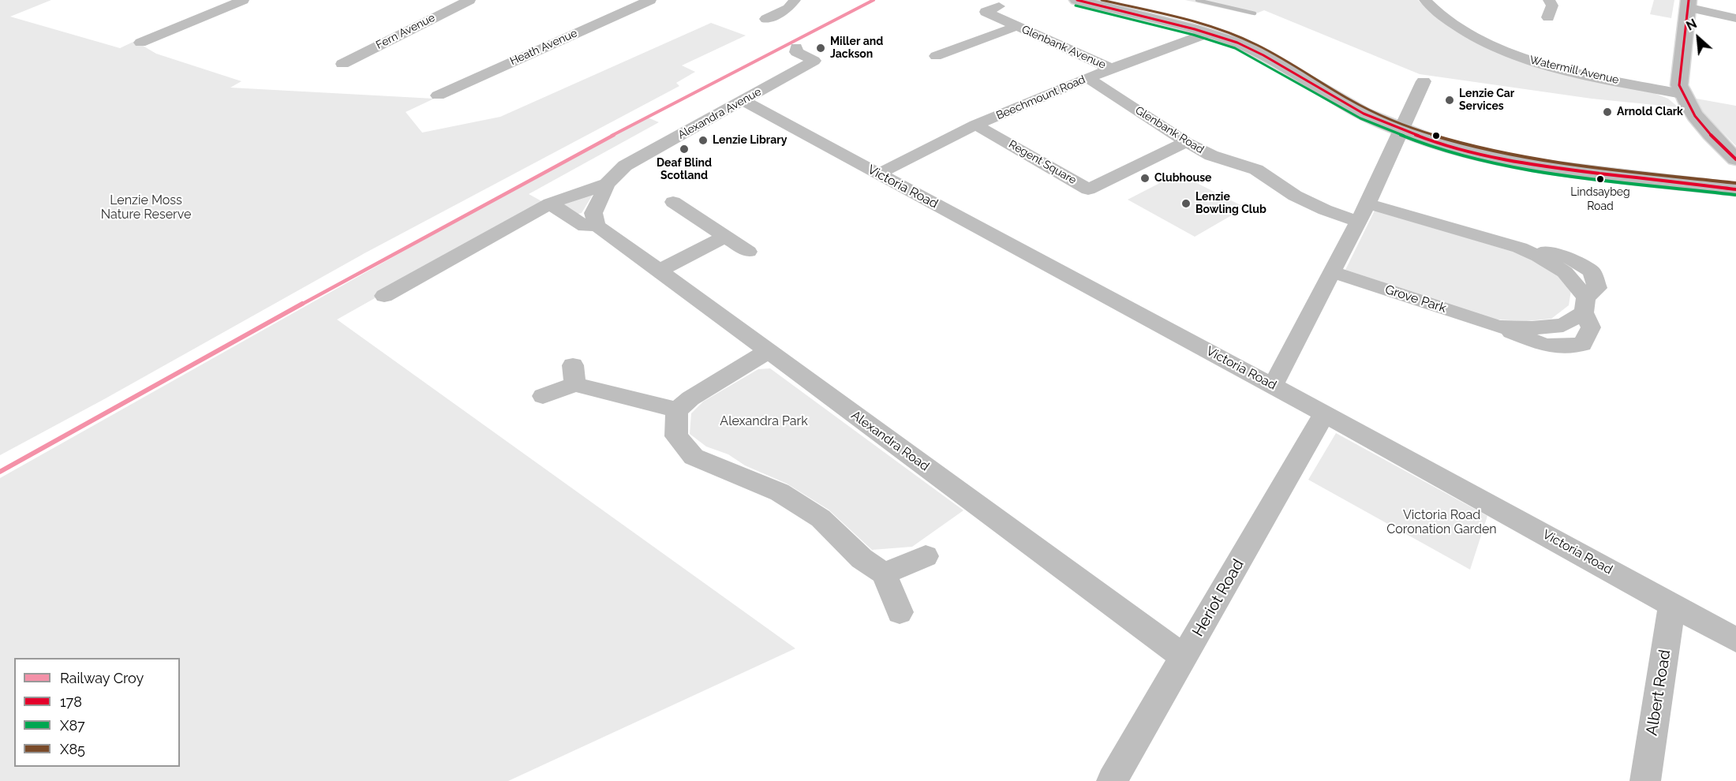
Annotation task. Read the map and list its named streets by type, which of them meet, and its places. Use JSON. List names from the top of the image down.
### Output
{
  "streets": {
    "street": [
      "Fern Avenue",
      "Heath Avenue",
      "Glenbank Avenue",
      "Watermill Avenue",
      "Beechmount Road",
      "Alexandra Avenue",
      "Glenbank Road",
      "Regent Square",
      "Victoria Road",
      "Grove Park",
      "Alexandra Road",
      "Heriot Road",
      "Albert Road"
    ]
  },
  "crossings": [
    ["Glenbank Avenue", "Beechmount Road"],
    ["Beechmount Road", "Glenbank Road"],
    ["Beechmount Road", "Regent Square"],
    ["Beechmount Road", "Victoria Road"],
    ["Alexandra Avenue", "Victoria Road"],
    ["Alexandra Avenue", "Alexandra Road"],
    ["Glenbank Road", "Regent Square"],
    ["Victoria Road", "Heriot Road"],
    ["Victoria Road", "Albert Road"],
    ["Alexandra Road", "Heriot Road"]
  ],
  "parks": ["Lenzie Moss Nature Reserve", "Alexandra Park", "Victoria Road Coronation Garden"],
  "places": [
    "Miller and Jackson",
    "Lenzie Car Services",
    "Arnold Clark",
    "Lenzie Library",
    "Deaf Blind Scotland",
    "Clubhouse",
    "Lindsaybeg Road",
    "Lenzie Bowling Club"
  ],
  "lines": [
    "rail line Croy",
    "transit line 178",
    "transit line X85",
    "transit line X87"
  ],
  "legend": [
    "Railway Croy",
    "178",
    "X87",
    "X85"
  ],
  "north": "top left"
}
